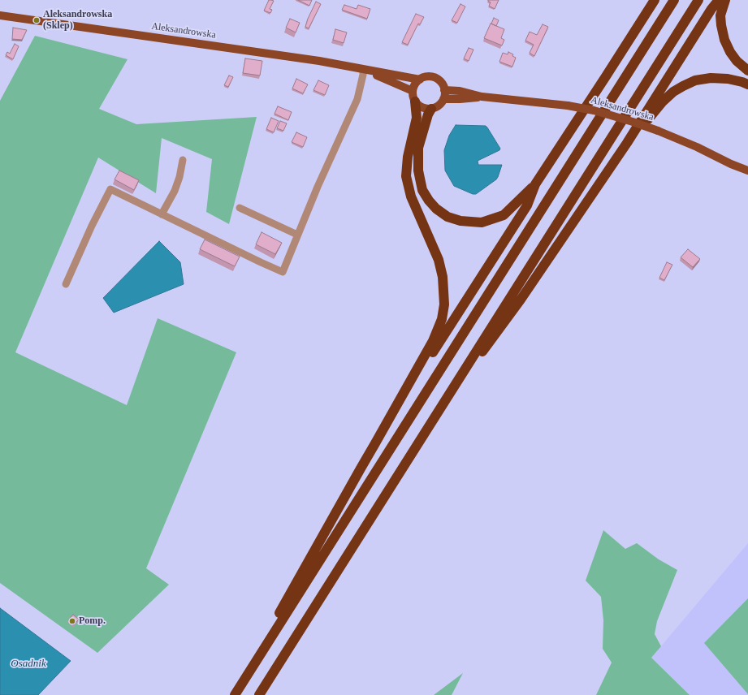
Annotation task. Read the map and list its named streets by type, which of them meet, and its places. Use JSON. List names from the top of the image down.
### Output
{
  "streets": {
    "main road": ["Aleksandrowska"]
  },
  "water": ["Osadnik"],
  "places": ["Aleksandrowska (Sklep)", "Pomp."]
}
